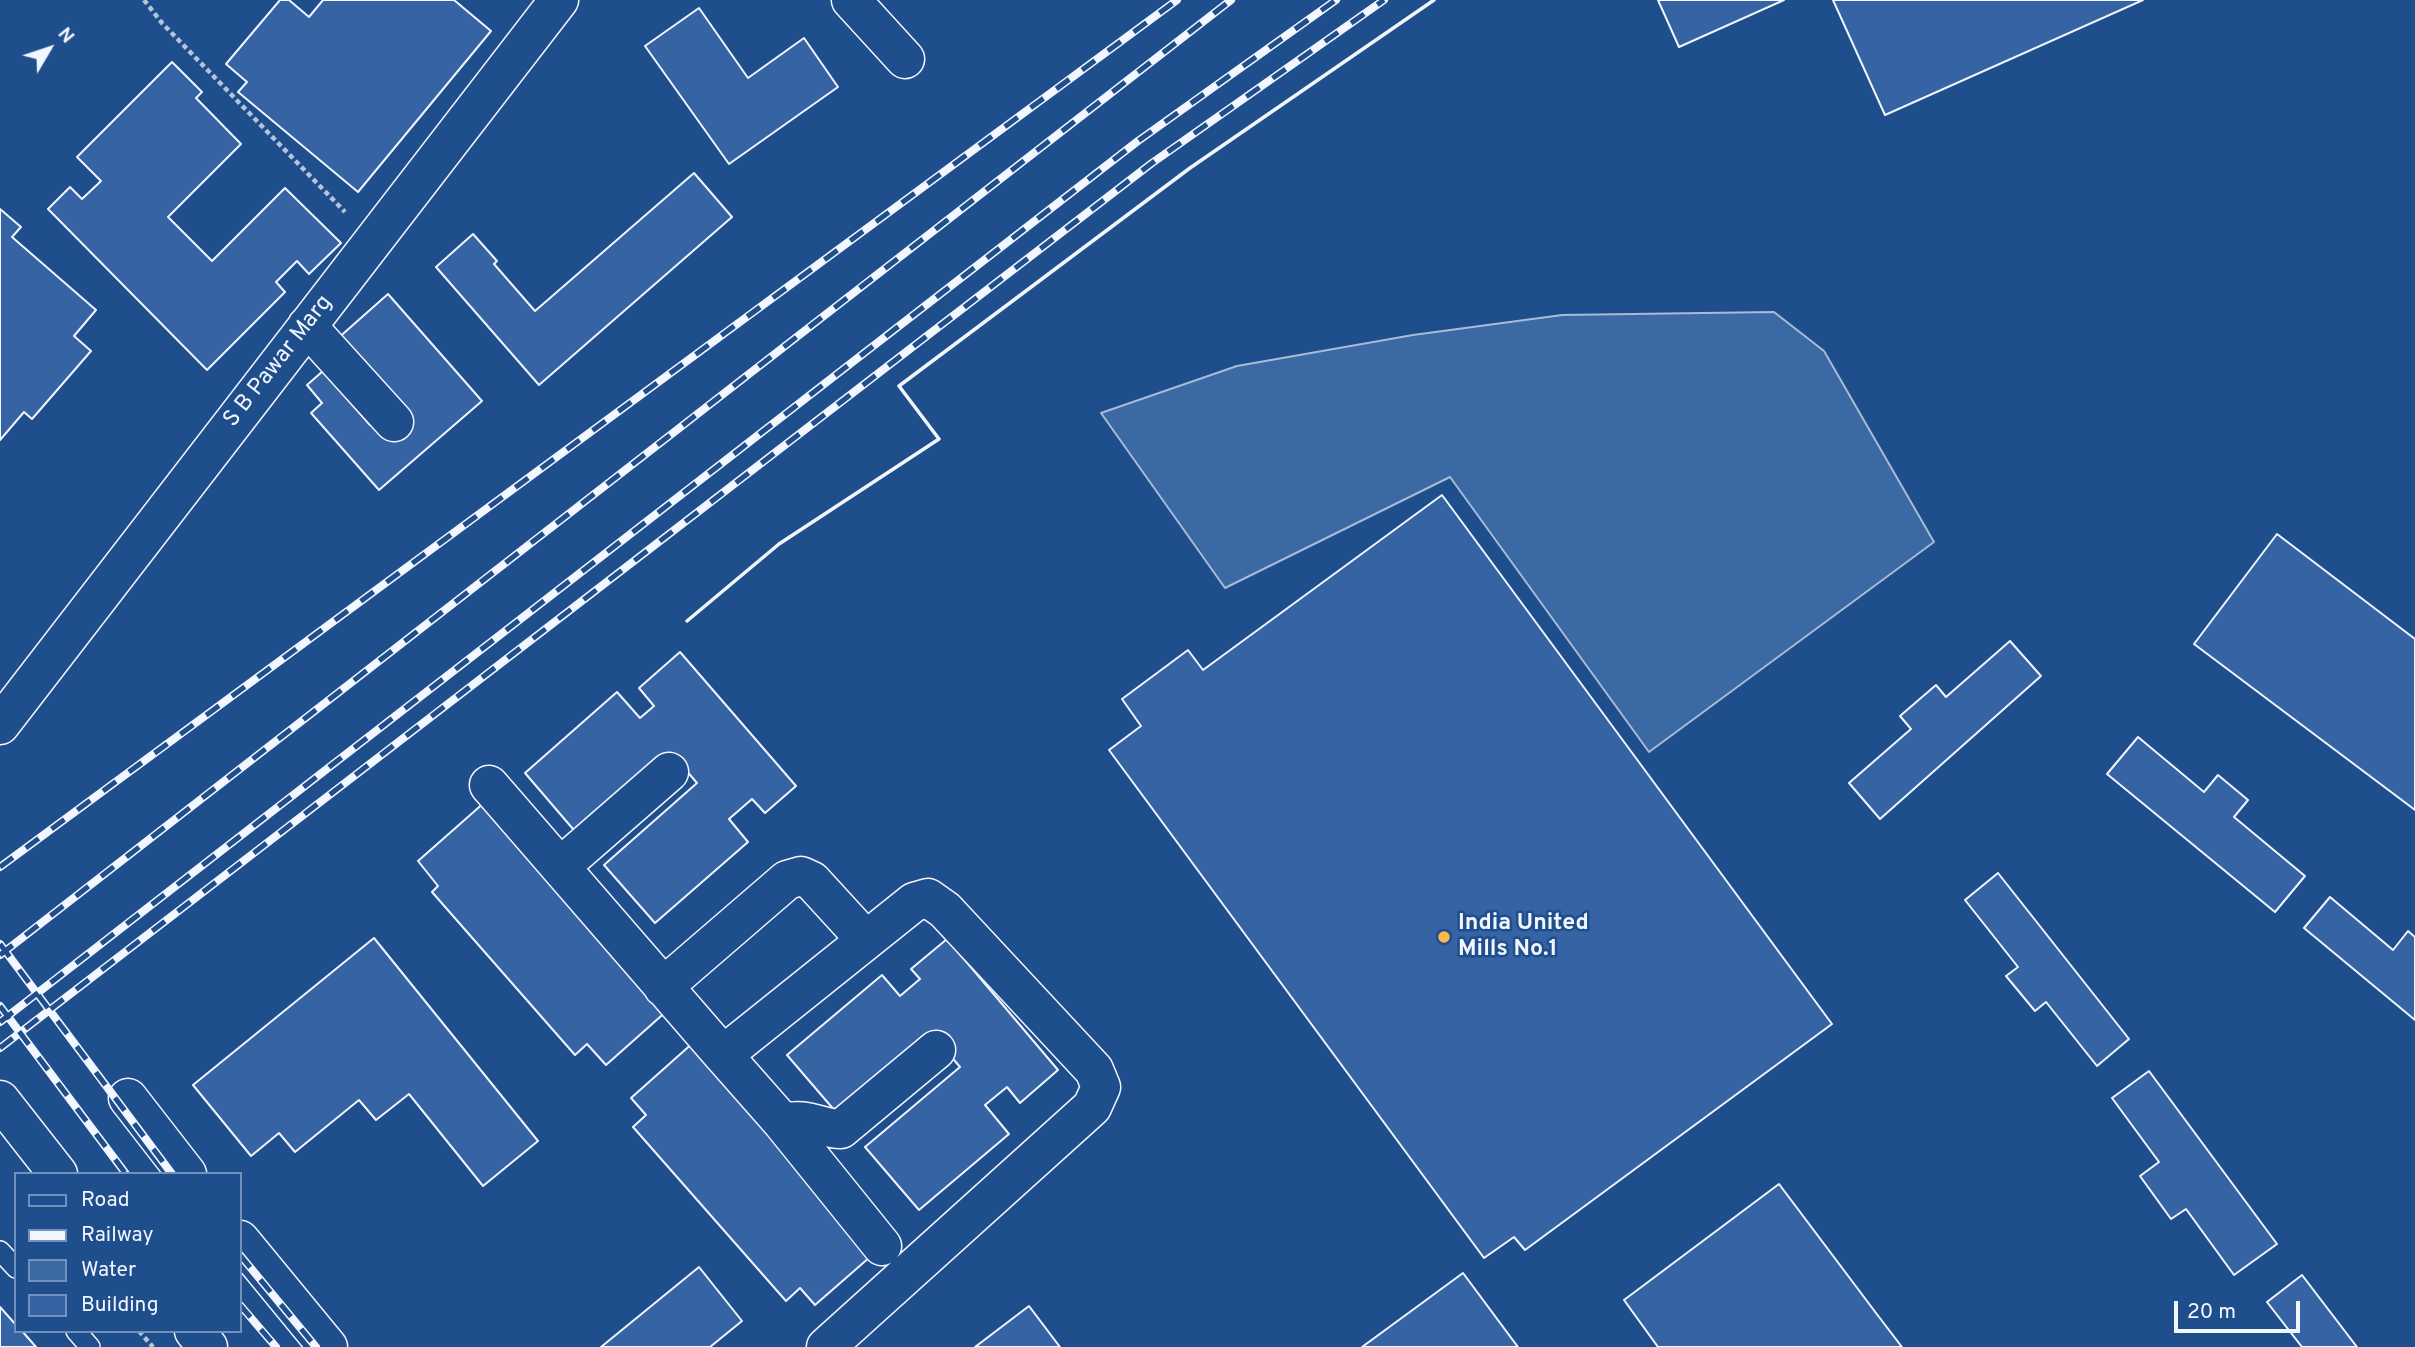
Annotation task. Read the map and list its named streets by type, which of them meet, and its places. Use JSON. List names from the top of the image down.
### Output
{
  "streets": {
    "street": ["S B Pawar Marg"]
  },
  "places": ["India United Mills No.1"],
  "legend": [
    "Road",
    "Railway",
    "Water",
    "Building"
  ],
  "scale_bar": "20 m",
  "north": "top right"
}
